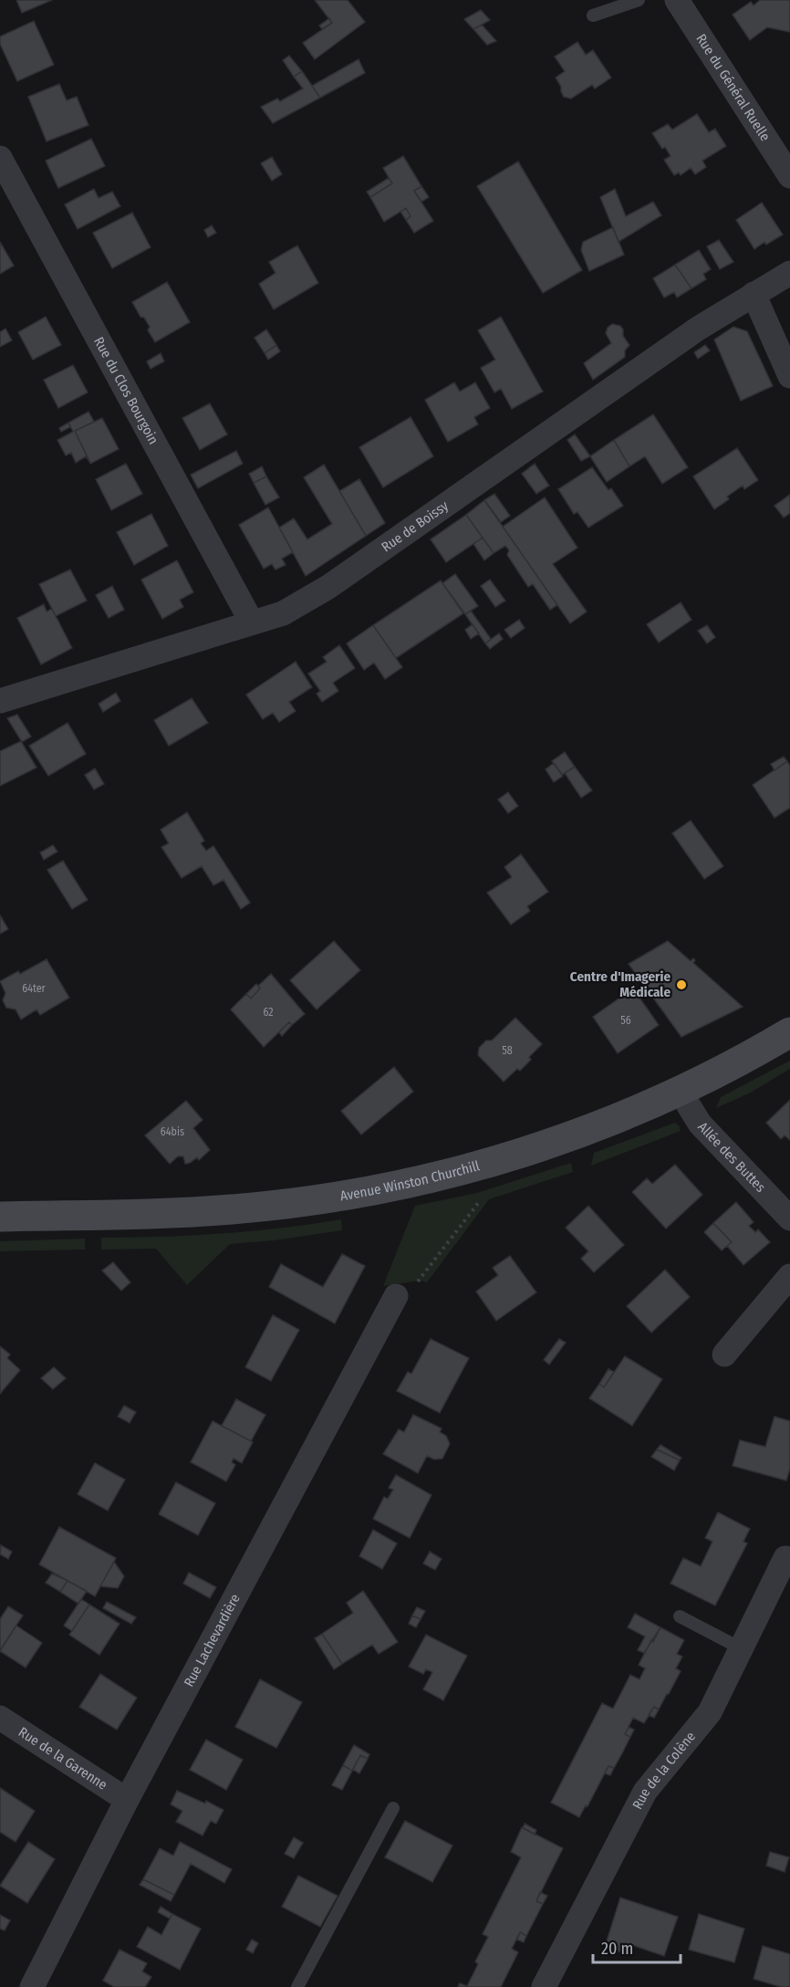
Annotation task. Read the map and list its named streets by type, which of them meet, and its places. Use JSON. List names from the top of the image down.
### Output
{
  "streets": {
    "street": [
      "Rue du Général Ruelle",
      "Rue du Clos Bourgoin",
      "Rue de Boissy",
      "Allée des Buttes",
      "Avenue Winston Churchill",
      "Rue Lachevardière",
      "Rue de la Garenne",
      "Rue de la Colène"
    ]
  },
  "crossings": [
    ["Rue du Clos Bourgoin", "Rue de Boissy"],
    ["Allée des Buttes", "Avenue Winston Churchill"],
    ["Rue Lachevardière", "Rue de la Garenne"]
  ],
  "places": ["Centre d'Imagerie Médicale"],
  "house_numbers": [
    "64ter",
    "62",
    "56",
    "58",
    "64bis"
  ],
  "scale_bar": "20 m"
}
